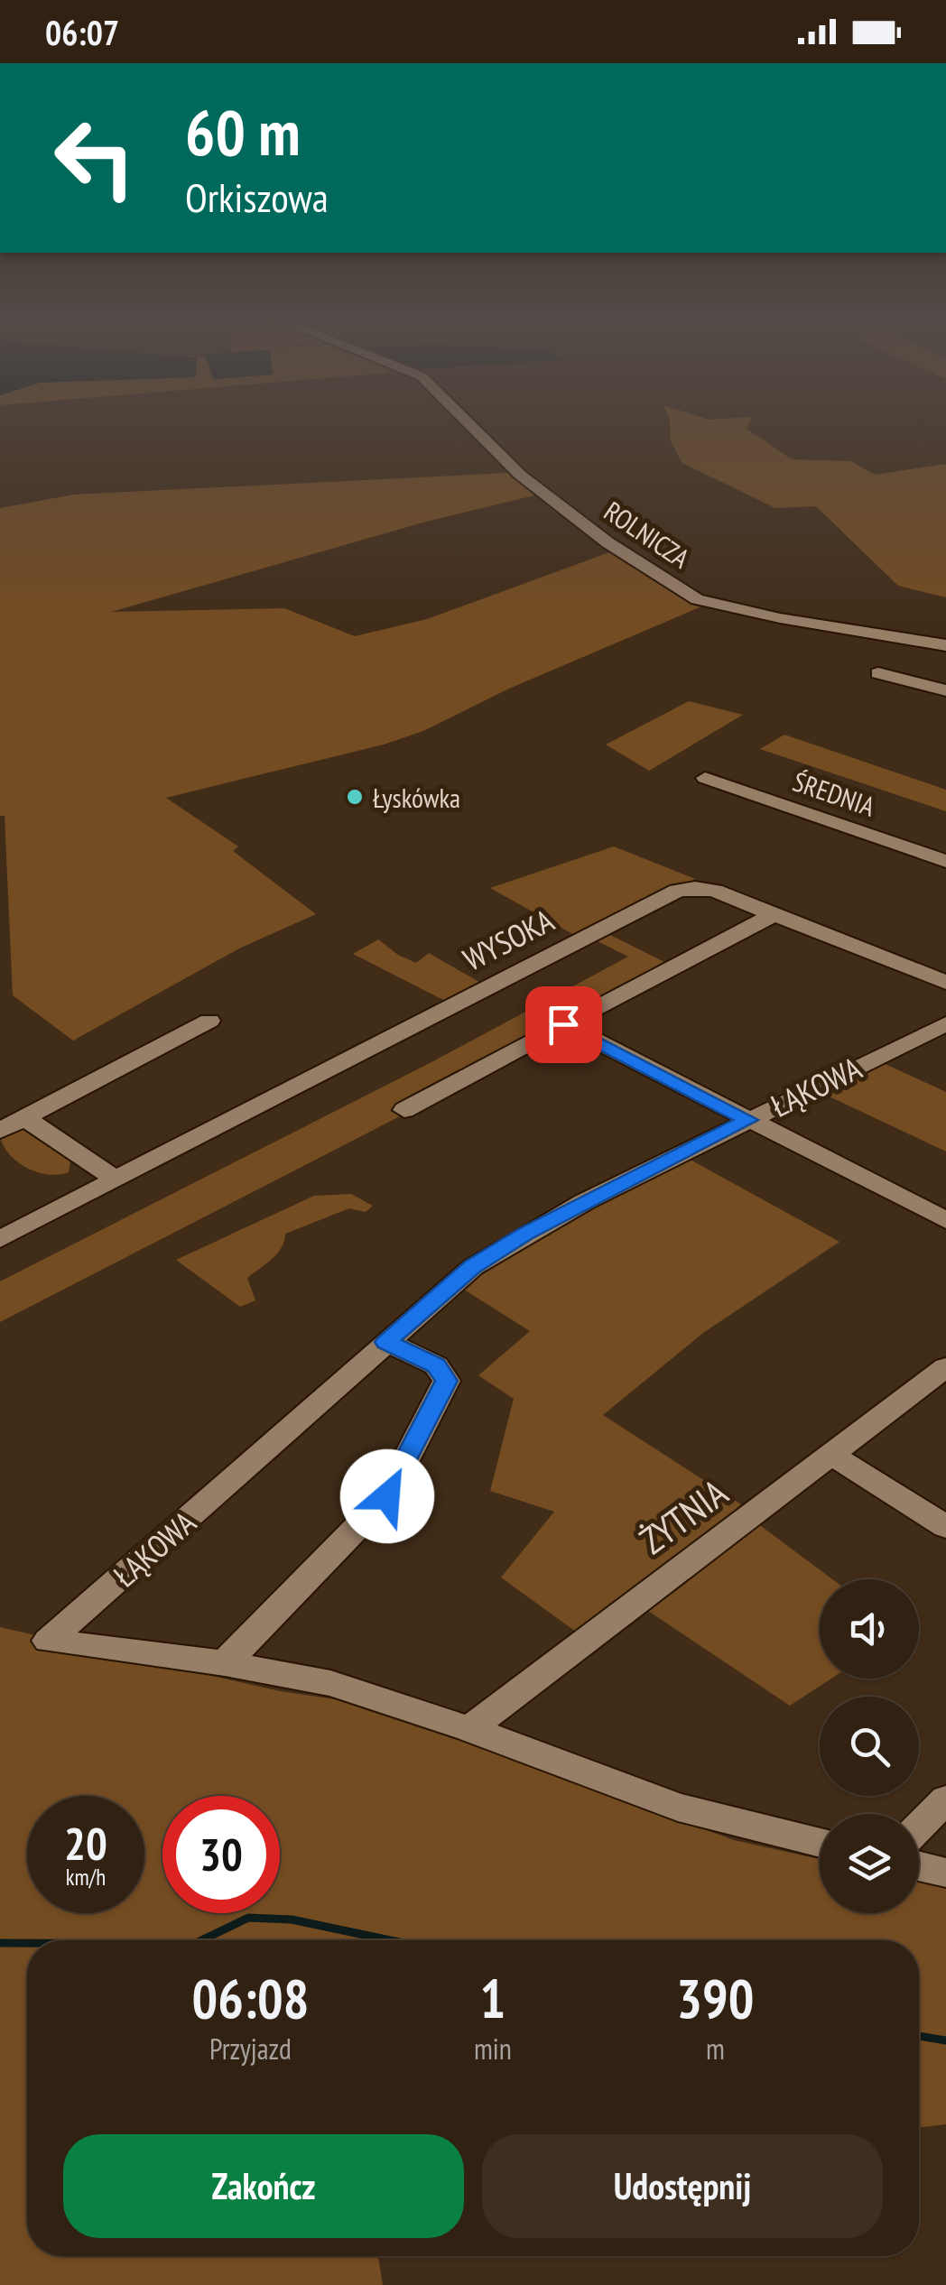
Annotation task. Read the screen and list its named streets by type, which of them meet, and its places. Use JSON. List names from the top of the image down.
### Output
{
  "streets": {
    "street": [
      "ROLNICZA",
      "ŚREDNIA",
      "WYSOKA",
      "ŁĄKOWA",
      "ŻYTNIA"
    ]
  },
  "crossings": [
    ["ŁĄKOWA", "ŻYTNIA"]
  ],
  "places": ["Łyskówka"],
  "page": {
    "status": "06:07",
    "turn": ["60 m", "Orkiszowa"],
    "speed": "20 km/h",
    "limit": "30",
    "eta": [
      "06:08",
      "Przyjazd",
      "1",
      "min",
      "390",
      "m"
    ],
    "buttons": ["Zakończ", "Udostępnij"]
  }
}
